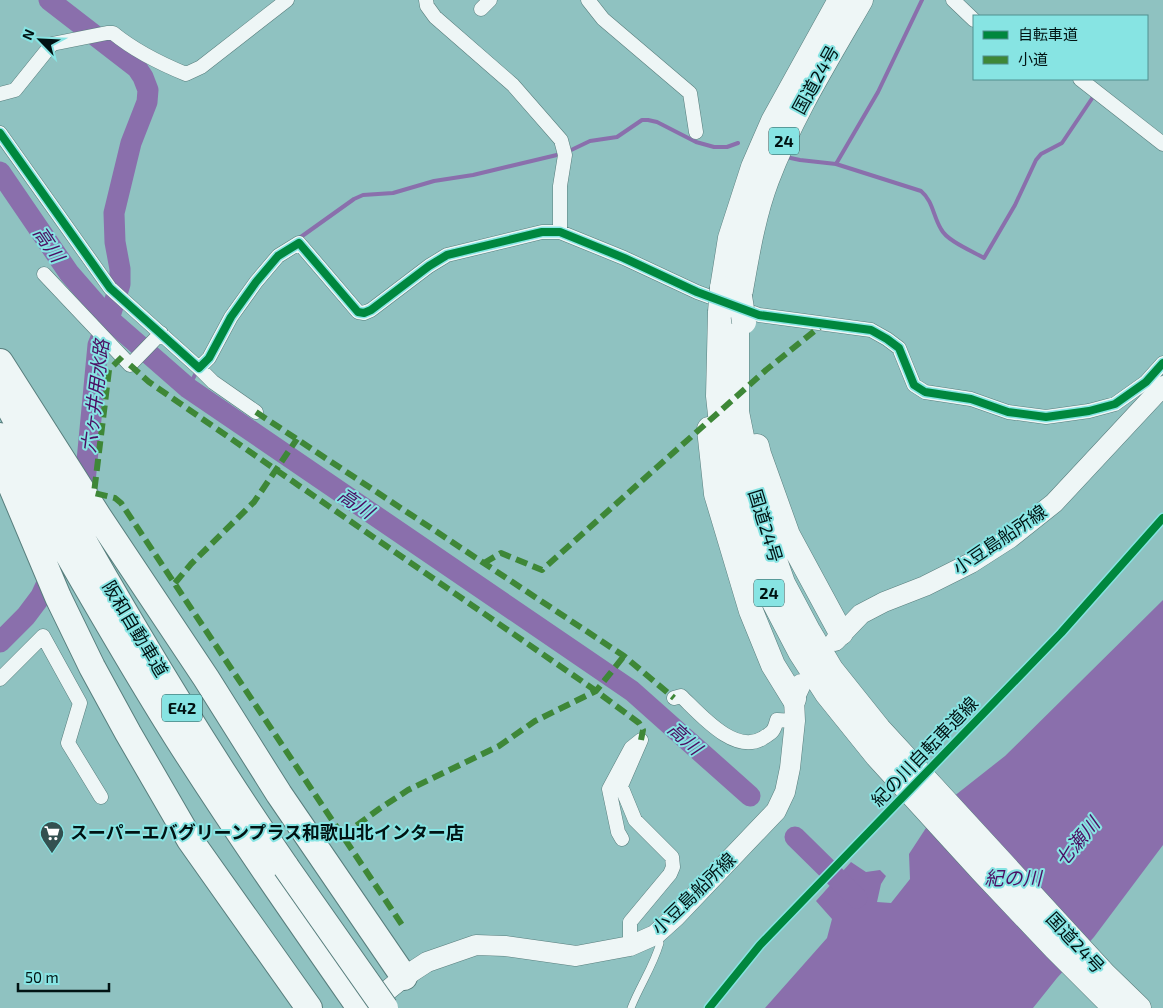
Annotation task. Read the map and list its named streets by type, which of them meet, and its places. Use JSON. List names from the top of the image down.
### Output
{
  "streets": {
    "highway": [
      "国道24号",
      "24",
      "阪和自動車道",
      "E42"
    ],
    "main road": ["小豆島船所線"],
    "cycle path": ["紀の川自転車道線"]
  },
  "crossings": [
    ["国道24号", "24"],
    ["24", "小豆島船所線"]
  ],
  "water": [
    "高川",
    "六ヶ井用水路",
    "七瀬川",
    "紀の川"
  ],
  "places": {
    "supermarket": ["スーパーエバグリーンプラス和歌山北インター店"]
  },
  "legend": ["自転車道", "小道"],
  "scale_bar": "50 m",
  "north": "top left"
}
